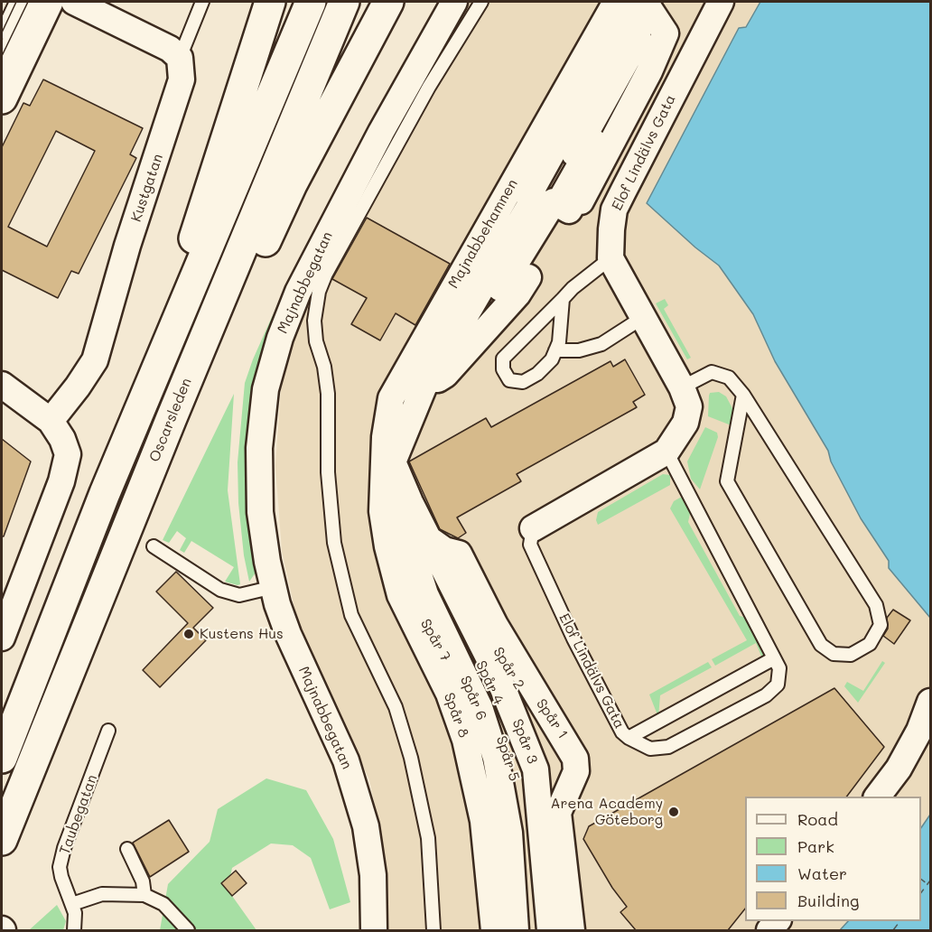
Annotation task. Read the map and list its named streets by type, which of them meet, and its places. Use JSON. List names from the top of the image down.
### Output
{
  "streets": {
    "main road": ["Oscarsleden"],
    "street": [
      "Elof Lindälvs Gata",
      "Kustgatan",
      "Majnabbehamnen",
      "Majnabbegatan",
      "Spår 7",
      "Spår 2",
      "Spår 4",
      "Spår 6",
      "Spår 8",
      "Spår 1",
      "Spår 3",
      "Spår 5"
    ],
    "lane": ["Taubegatan"]
  },
  "crossings": [
    ["Majnabbehamnen", "Spår 7"],
    ["Majnabbehamnen", "Spår 2"],
    ["Majnabbehamnen", "Spår 4"],
    ["Majnabbehamnen", "Spår 6"],
    ["Majnabbehamnen", "Spår 8"],
    ["Majnabbehamnen", "Spår 1"],
    ["Majnabbehamnen", "Spår 3"],
    ["Majnabbehamnen", "Spår 5"],
    ["Spår 7", "Spår 6"],
    ["Spår 7", "Spår 8"],
    ["Spår 2", "Spår 4"],
    ["Spår 2", "Spår 1"],
    ["Spår 2", "Spår 3"],
    ["Spår 2", "Spår 5"],
    ["Spår 4", "Spår 1"],
    ["Spår 4", "Spår 3"],
    ["Spår 4", "Spår 5"],
    ["Spår 6", "Spår 8"],
    ["Spår 1", "Spår 3"],
    ["Spår 1", "Spår 5"],
    ["Spår 3", "Spår 5"]
  ],
  "places": ["Kustens Hus", "Arena Academy Göteborg"],
  "legend": [
    "Road",
    "Park",
    "Water",
    "Building"
  ]
}
